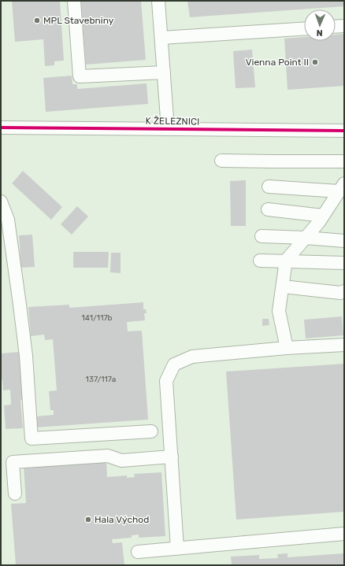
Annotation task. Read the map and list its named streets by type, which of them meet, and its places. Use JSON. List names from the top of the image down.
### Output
{
  "streets": {
    "street": ["K ŽELEZNICI"]
  },
  "places": ["MPL Stavebniny", "Vienna Point II", "Hala Východ"],
  "house_numbers": ["141/117b", "137/117a"],
  "north": "bottom"
}
